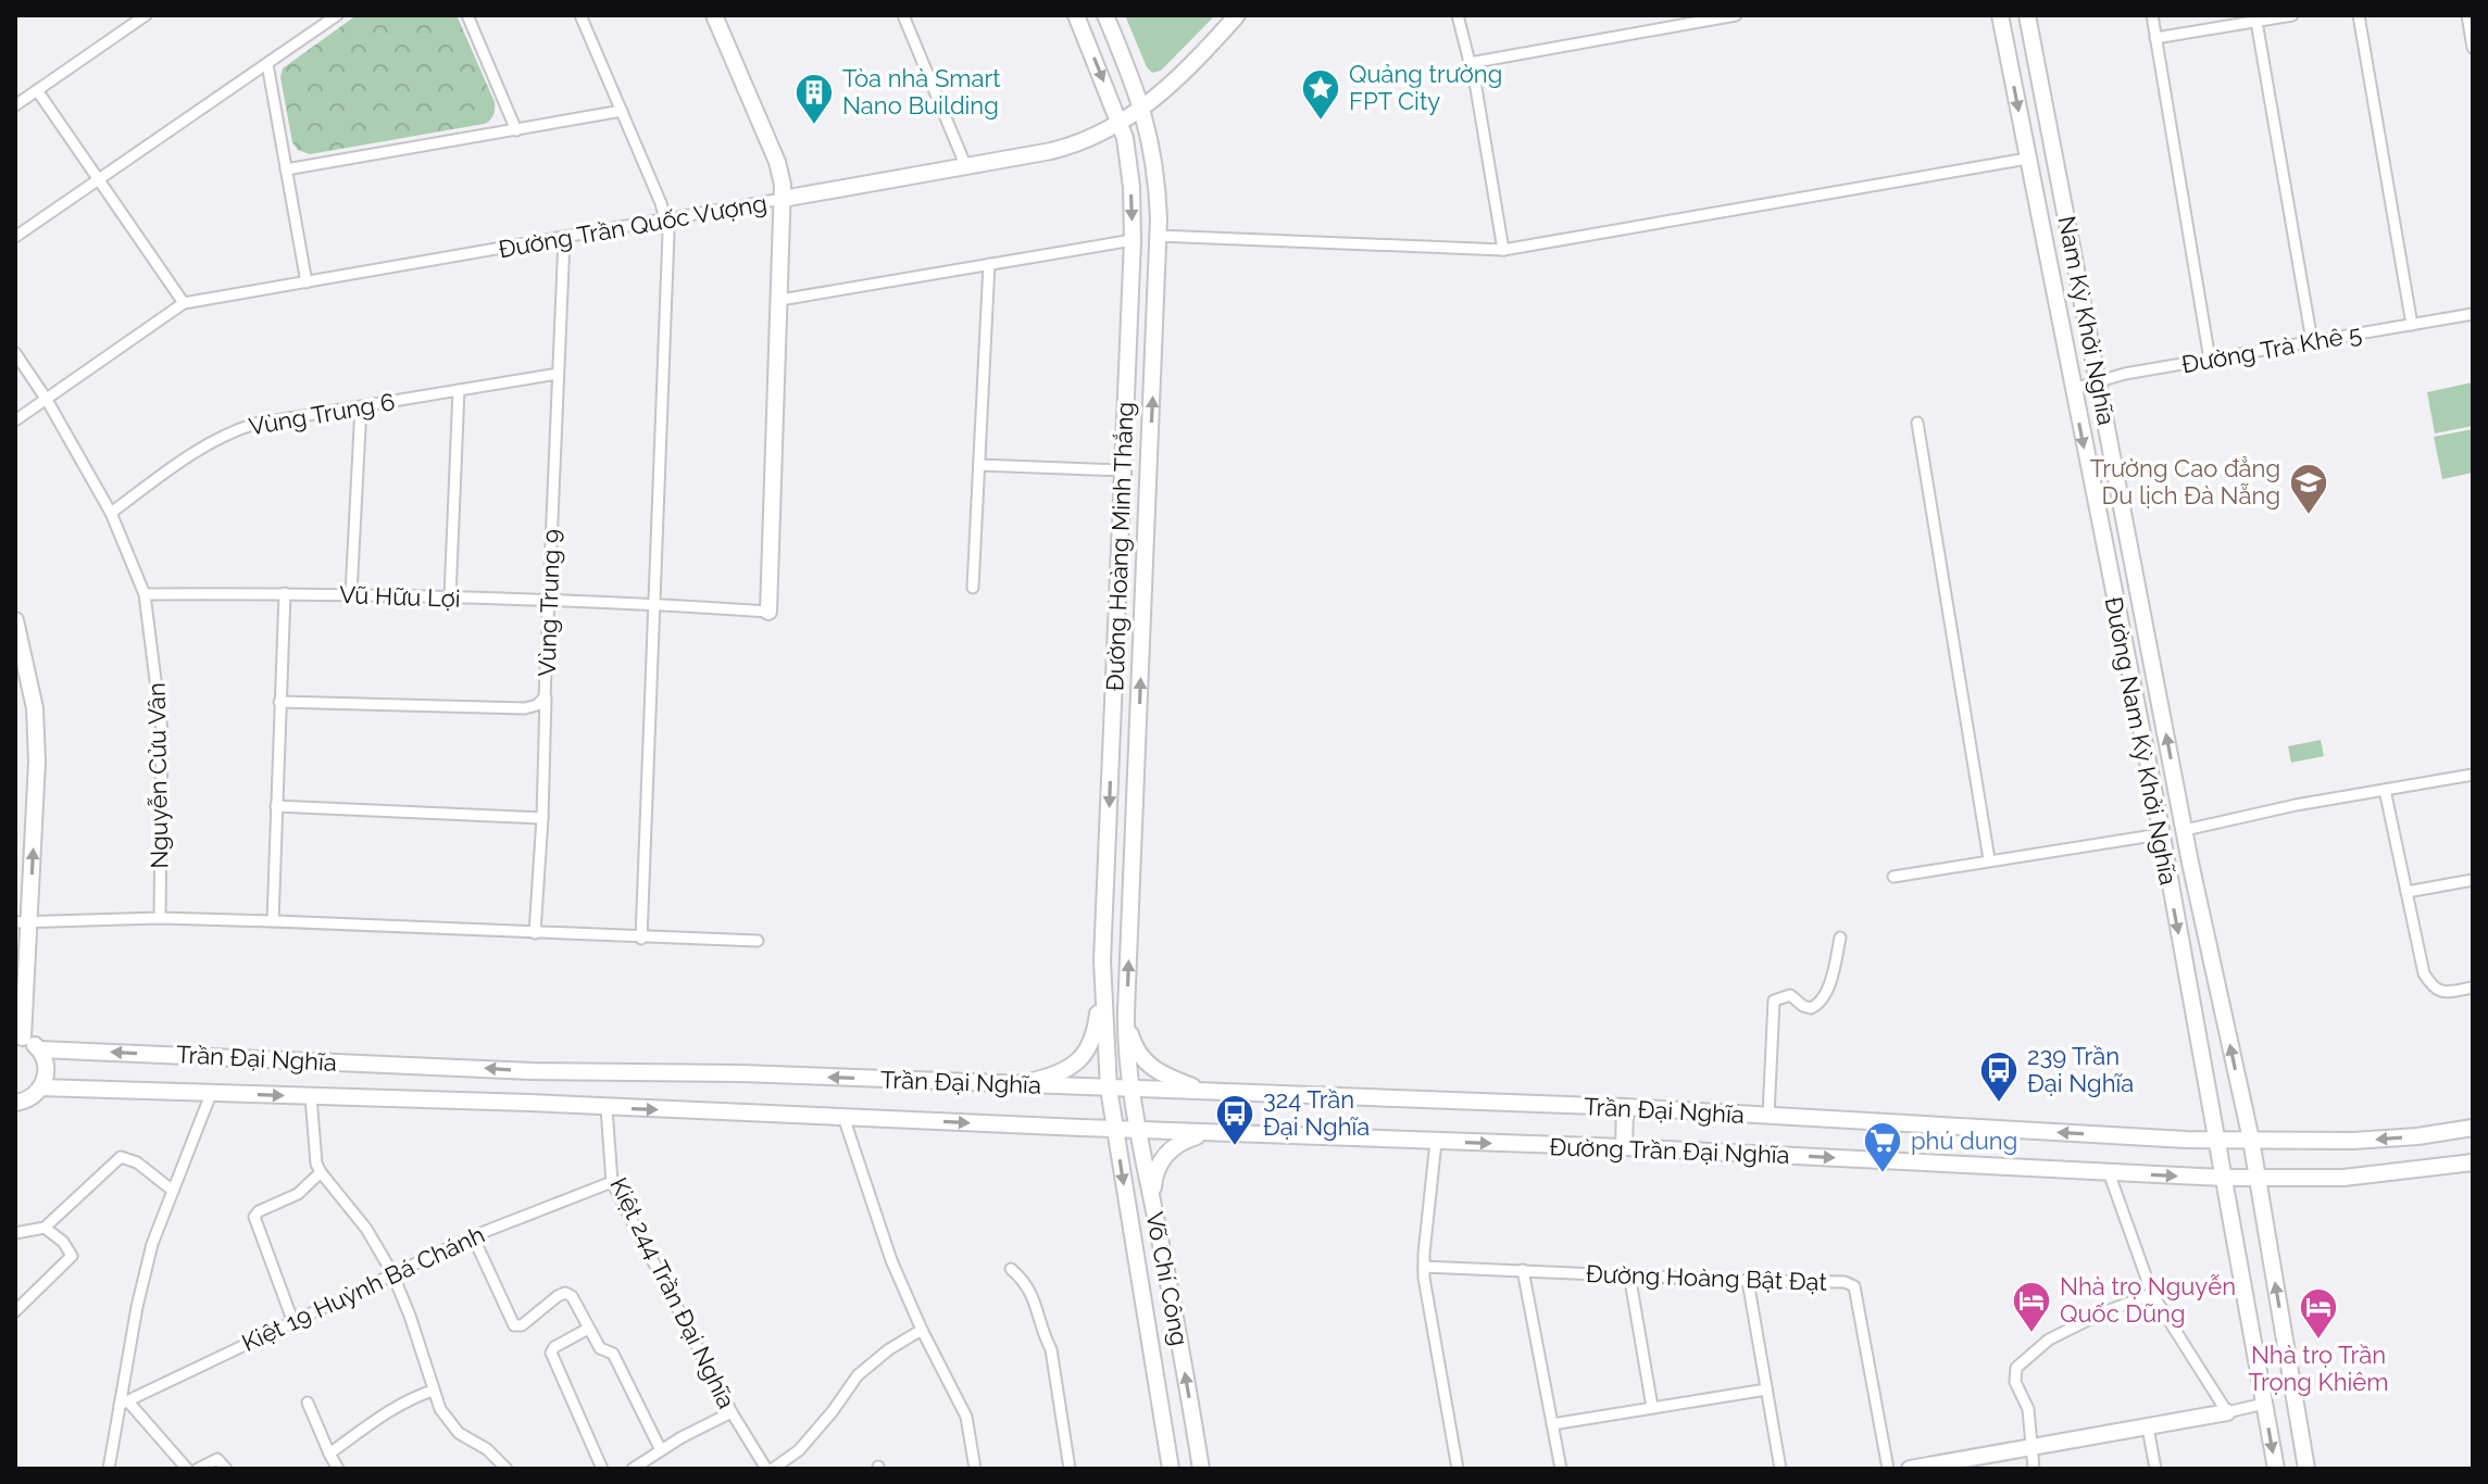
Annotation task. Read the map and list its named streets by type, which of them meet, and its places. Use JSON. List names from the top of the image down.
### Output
{
  "streets": {
    "main road": [
      "Đường Trần Quốc Vượng",
      "Nam Kỳ Khởi Nghĩa",
      "Đường Hoàng Minh Thắng",
      "Đường Nam Kỳ Khởi Nghĩa",
      "Trần Đại Nghĩa",
      "Đường Trần Đại Nghĩa",
      "Võ Chí Công"
    ],
    "street": [
      "Đường Trà Khê 5",
      "Vùng Trung 6",
      "Vũ Hữu Lợi",
      "Vùng Trung 9",
      "Nguyễn Cửu Vân",
      "Đường Hoàng Bật Đạt",
      "Kiệt 19 Huỳnh Bá Chánh",
      "Kiệt 244 Trần Đại Nghĩa"
    ]
  },
  "crossings": [
    ["Đường Trần Quốc Vượng", "Đường Hoàng Minh Thắng"],
    ["Đường Trần Quốc Vượng", "Vùng Trung 9"],
    ["Đường Trần Quốc Vượng", "Nguyễn Cửu Vân"],
    ["Nam Kỳ Khởi Nghĩa", "Đường Trà Khê 5"],
    ["Nam Kỳ Khởi Nghĩa", "Đường Nam Kỳ Khởi Nghĩa"],
    ["Đường Trà Khê 5", "Đường Nam Kỳ Khởi Nghĩa"],
    ["Vùng Trung 6", "Vùng Trung 9"],
    ["Vùng Trung 6", "Nguyễn Cửu Vân"],
    ["Đường Hoàng Minh Thắng", "Trần Đại Nghĩa"],
    ["Đường Hoàng Minh Thắng", "Võ Chí Công"],
    ["Vũ Hữu Lợi", "Vùng Trung 9"],
    ["Vũ Hữu Lợi", "Nguyễn Cửu Vân"],
    ["Đường Nam Kỳ Khởi Nghĩa", "Trần Đại Nghĩa"],
    ["Đường Nam Kỳ Khởi Nghĩa", "Đường Trần Đại Nghĩa"],
    ["Trần Đại Nghĩa", "Đường Trần Đại Nghĩa"],
    ["Trần Đại Nghĩa", "Võ Chí Công"],
    ["Trần Đại Nghĩa", "Kiệt 244 Trần Đại Nghĩa"],
    ["Đường Trần Đại Nghĩa", "Võ Chí Công"],
    ["Kiệt 19 Huỳnh Bá Chánh", "Kiệt 244 Trần Đại Nghĩa"]
  ],
  "one_way": ["Nam Kỳ Khởi Nghĩa", "Đường Trần Đại Nghĩa"],
  "places": {
    "place": ["Quảng trường FPT City"],
    "building": ["Tòa nhà Smart Nano Building"],
    "school or university": ["Trường Cao đẳng Du lịch Đà Nẵng"],
    "bus stop": ["239 Trần Đại Nghĩa", "324 Trần Đại Nghĩa"],
    "supermarket": ["phú dung"],
    "hotel": ["Nhà trọ Nguyễn Quốc Dũng", "Nhà trọ Trần Trọng Khiêm"]
  }
}
